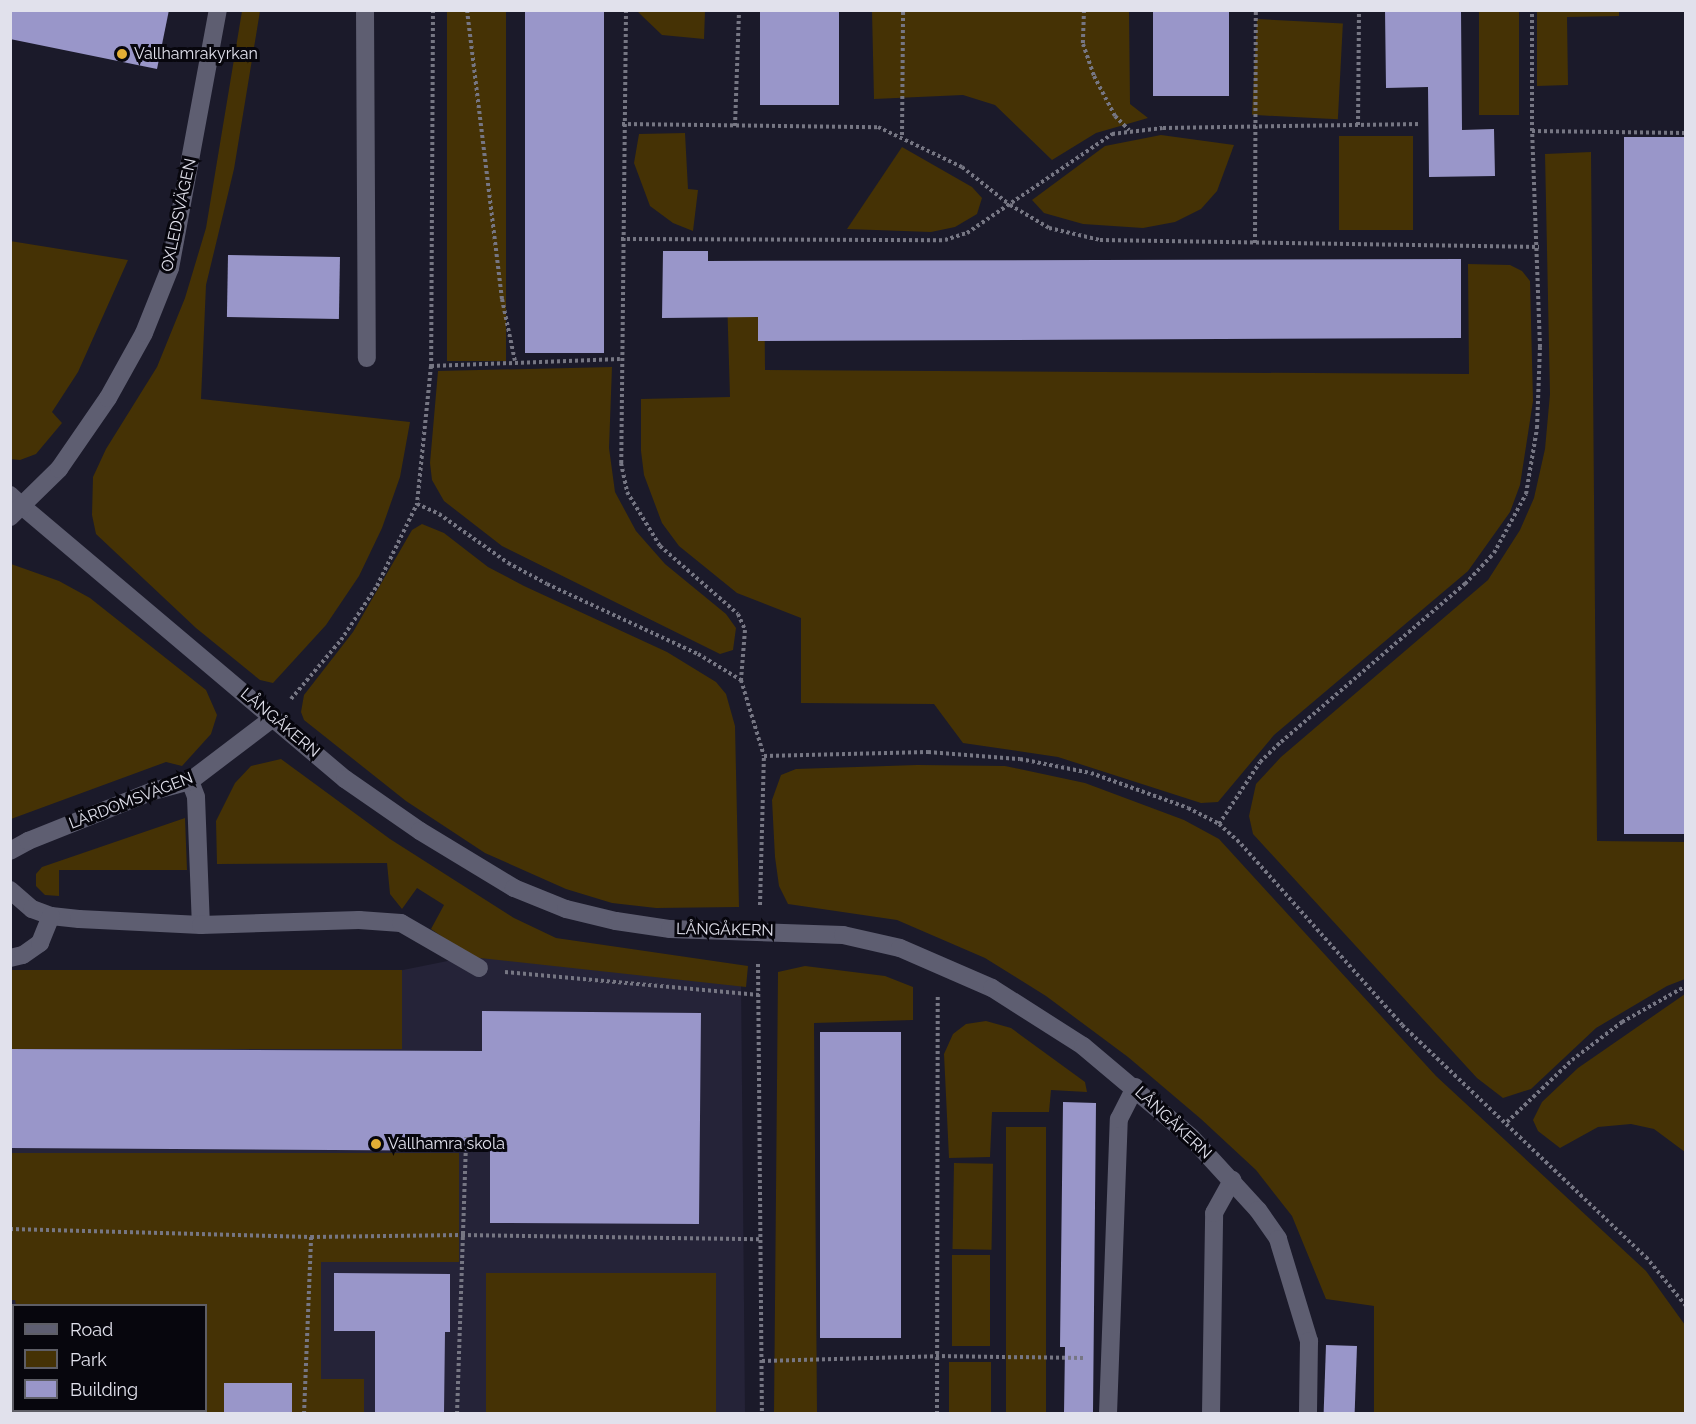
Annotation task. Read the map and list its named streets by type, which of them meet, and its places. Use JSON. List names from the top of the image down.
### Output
{
  "streets": {
    "street": ["OXLEDSVÄGEN", "LÅNGÅKERN", "LÄRDOMSVÄGEN"]
  },
  "crossings": [
    ["OXLEDSVÄGEN", "LÅNGÅKERN"],
    ["LÅNGÅKERN", "LÄRDOMSVÄGEN"]
  ],
  "places": ["Vallhamrakyrkan", "Vallhamra skola"],
  "legend": ["Road", "Park", "Building"]
}
